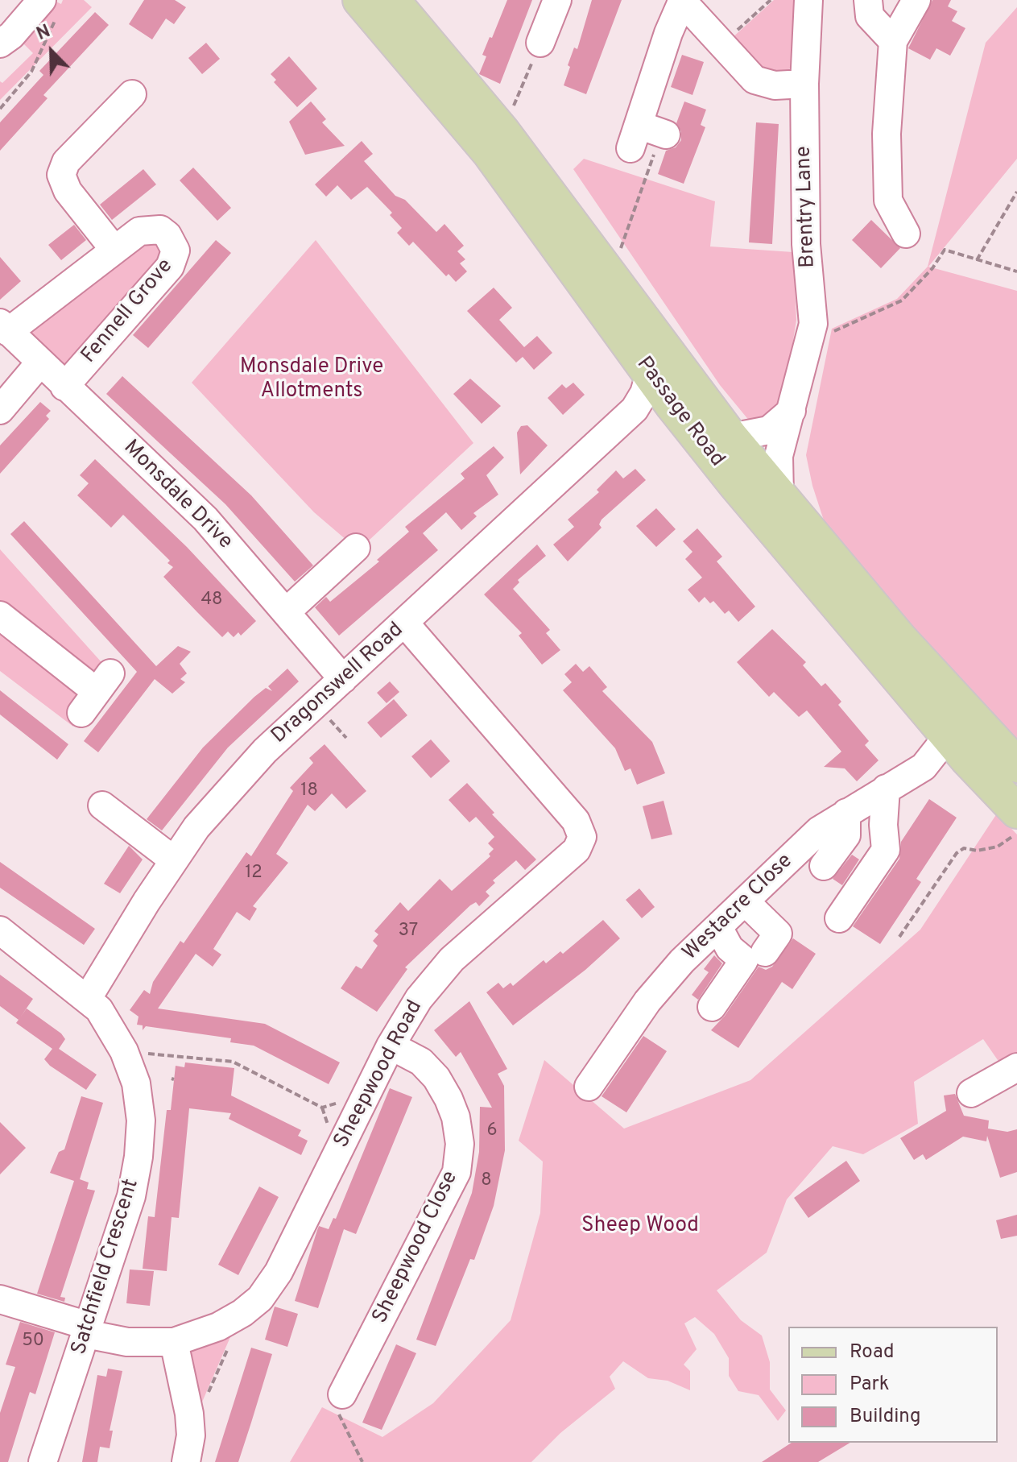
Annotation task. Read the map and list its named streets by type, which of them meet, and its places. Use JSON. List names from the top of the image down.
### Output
{
  "streets": {
    "main road": ["Passage Road"],
    "street": [
      "Brentry Lane",
      "Fennell Grove",
      "Monsdale Drive",
      "Dragonswell Road",
      "Westacre Close",
      "Sheepwood Road",
      "Sheepwood Close",
      "Satchfield Crescent"
    ]
  },
  "crossings": [
    ["Brentry Lane", "Passage Road"],
    ["Fennell Grove", "Monsdale Drive"],
    ["Passage Road", "Dragonswell Road"],
    ["Passage Road", "Westacre Close"],
    ["Monsdale Drive", "Dragonswell Road"],
    ["Dragonswell Road", "Sheepwood Road"],
    ["Dragonswell Road", "Satchfield Crescent"],
    ["Sheepwood Road", "Sheepwood Close"],
    ["Sheepwood Road", "Satchfield Crescent"]
  ],
  "parks": ["Monsdale Drive Allotments", "Sheep Wood"],
  "house_numbers": [
    "48",
    "18",
    "12",
    "37",
    "6",
    "8",
    "50"
  ],
  "legend": ["Road", "Park", "Building"],
  "north": "top left"
}
